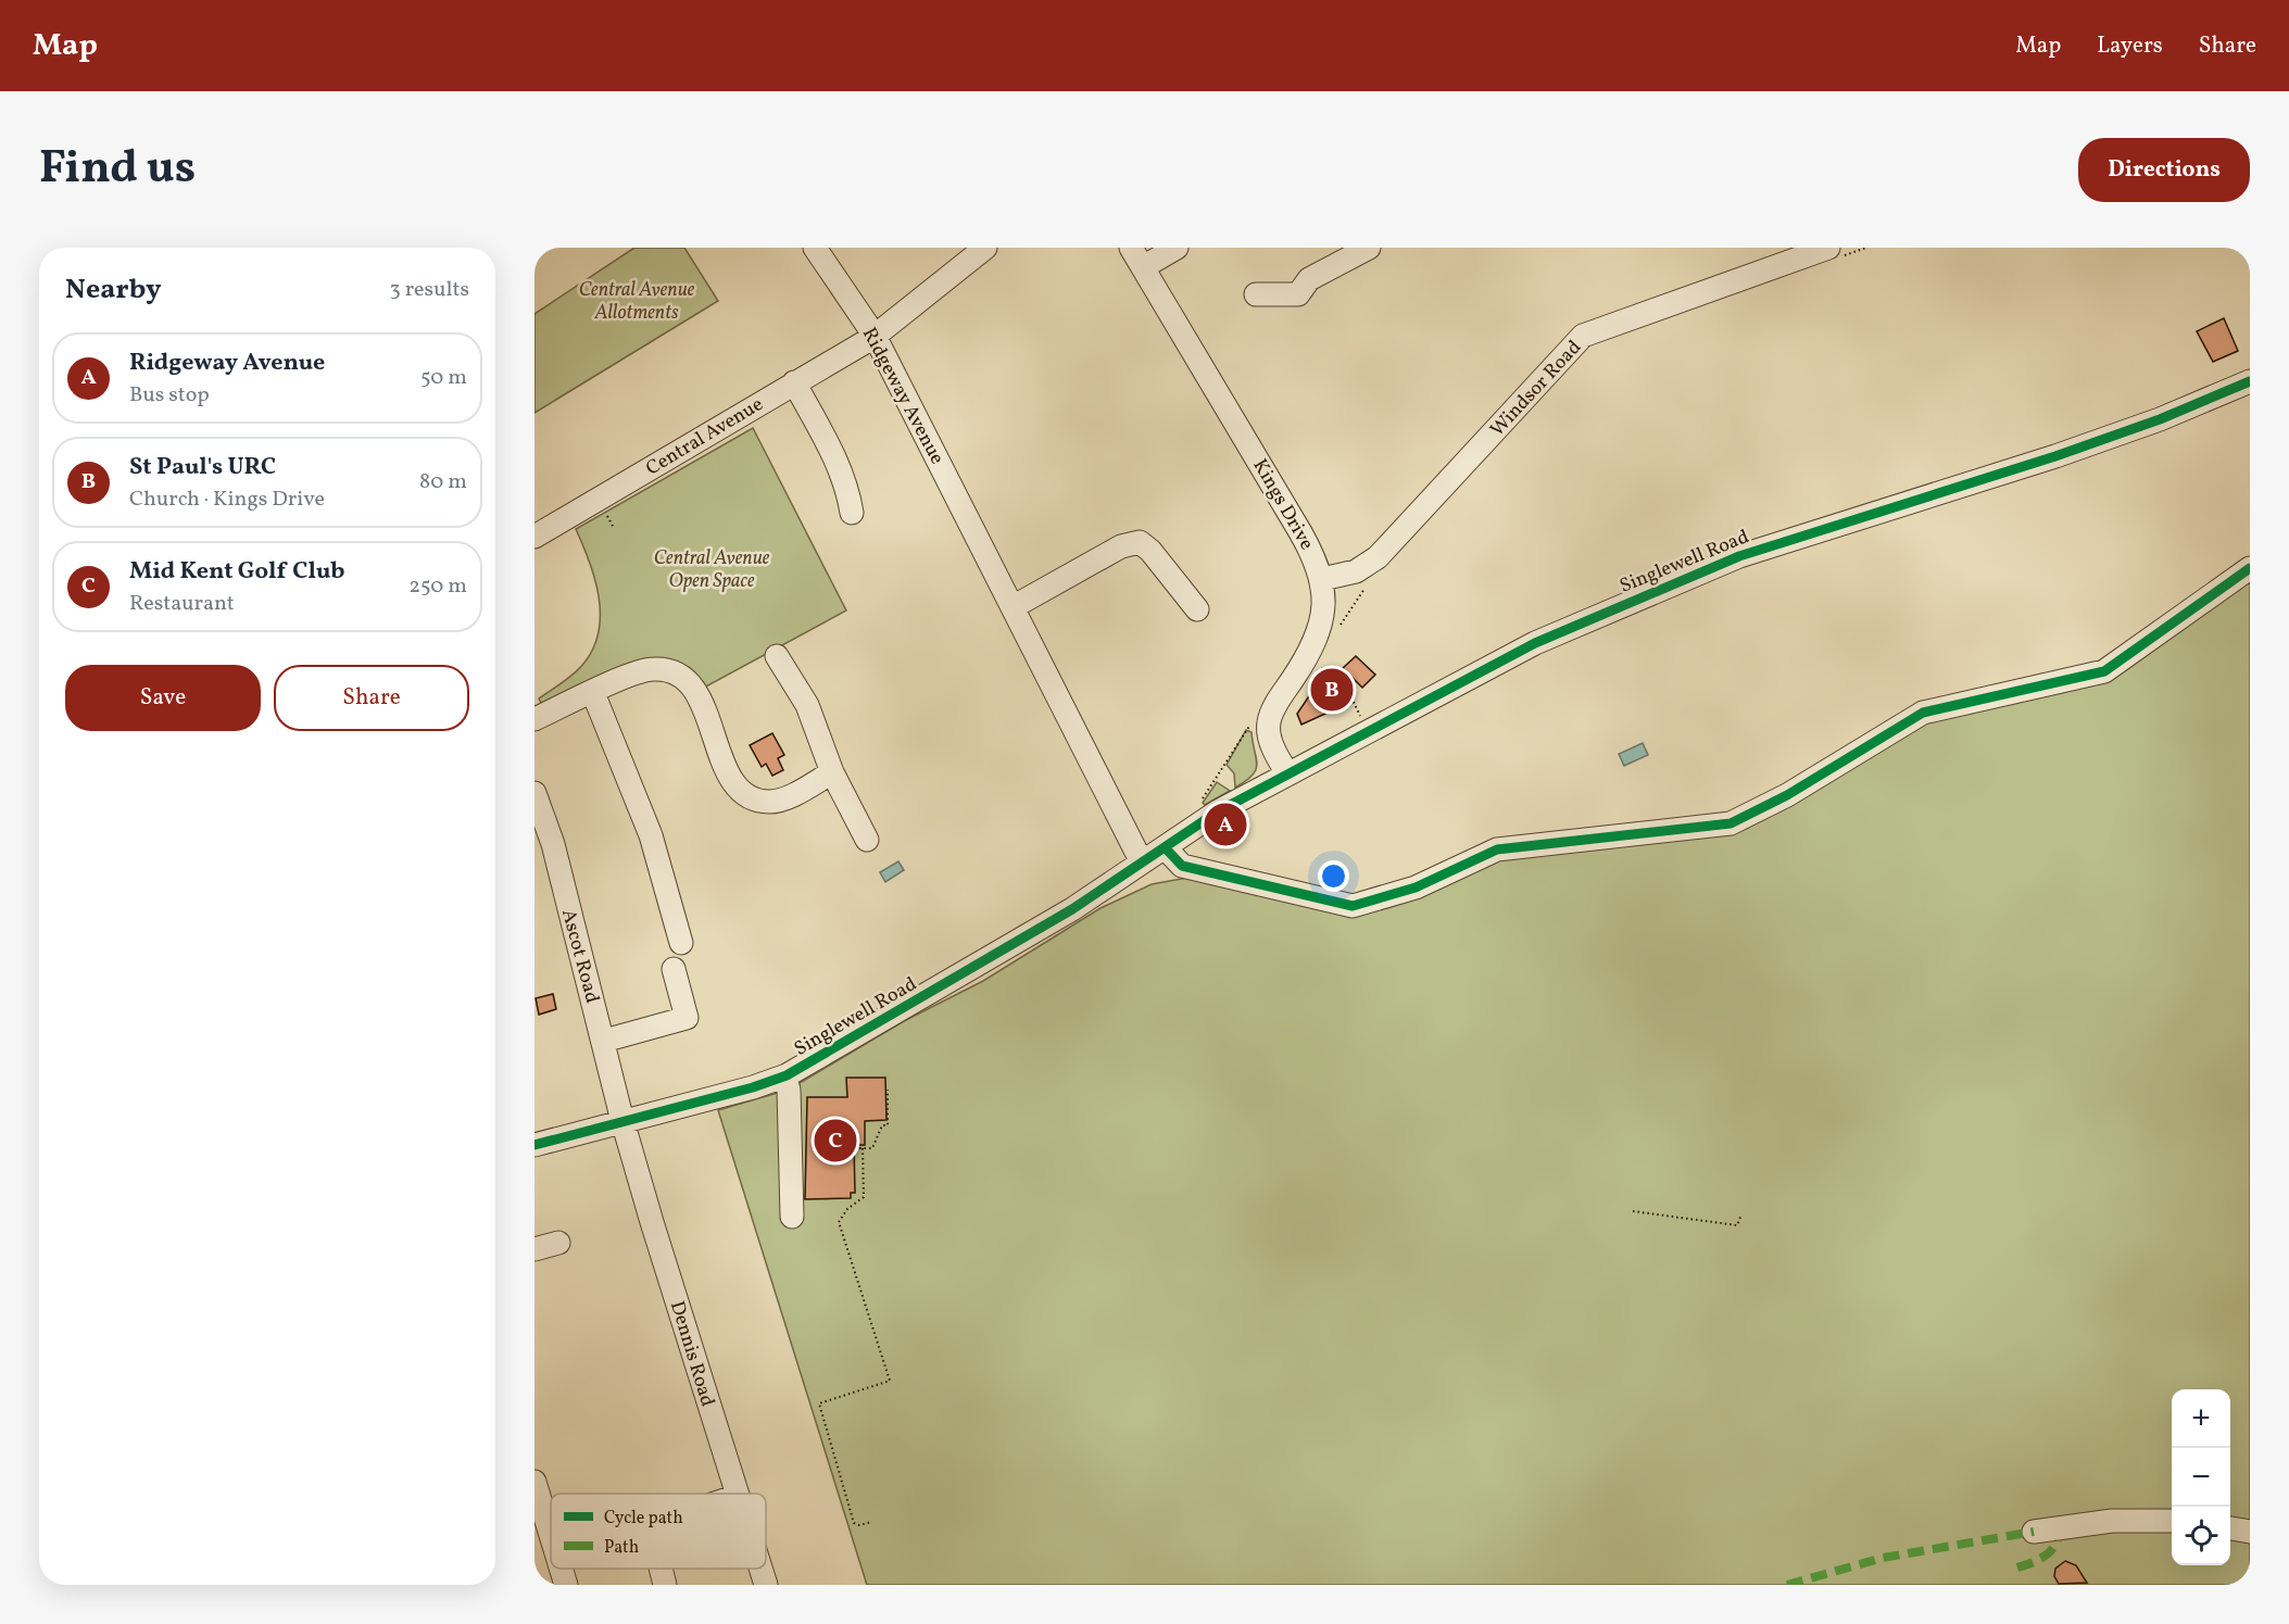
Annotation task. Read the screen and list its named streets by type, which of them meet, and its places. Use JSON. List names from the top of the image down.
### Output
{
  "streets": {
    "street": [
      "Windsor Road",
      "Ridgeway Avenue",
      "Central Avenue",
      "Kings Drive",
      "Singlewell Road",
      "Ascot Road",
      "Dennis Road"
    ]
  },
  "crossings": [
    ["Windsor Road", "Kings Drive"],
    ["Ridgeway Avenue", "Central Avenue"],
    ["Ridgeway Avenue", "Singlewell Road"],
    ["Kings Drive", "Singlewell Road"],
    ["Singlewell Road", "Ascot Road"],
    ["Singlewell Road", "Dennis Road"],
    ["Ascot Road", "Dennis Road"]
  ],
  "parks": ["Central Avenue Allotments", "Central Avenue Open Space"],
  "legend": ["Cycle path", "Path"],
  "page": {
    "header": "Map",
    "nav": ["Map", "Layers", "Share"],
    "title": "Find us",
    "buttons": [
      "Directions",
      ["Save", "Share"]
    ],
    "heading": ["Nearby", "3 results"],
    "list": [
      {
        "mark": "A",
        "name": "Ridgeway Avenue",
        "note": "Bus stop",
        "value": "50 m"
      },
      {
        "mark": "B",
        "name": "St Paul's URC",
        "note": "Church · Kings Drive",
        "value": "80 m"
      },
      {
        "mark": "C",
        "name": "Mid Kent Golf Club",
        "note": "Restaurant",
        "value": "250 m"
      }
    ],
    "pins": ["B", "A", "C"],
    "map_buttons": ["+", "−"]
  }
}
